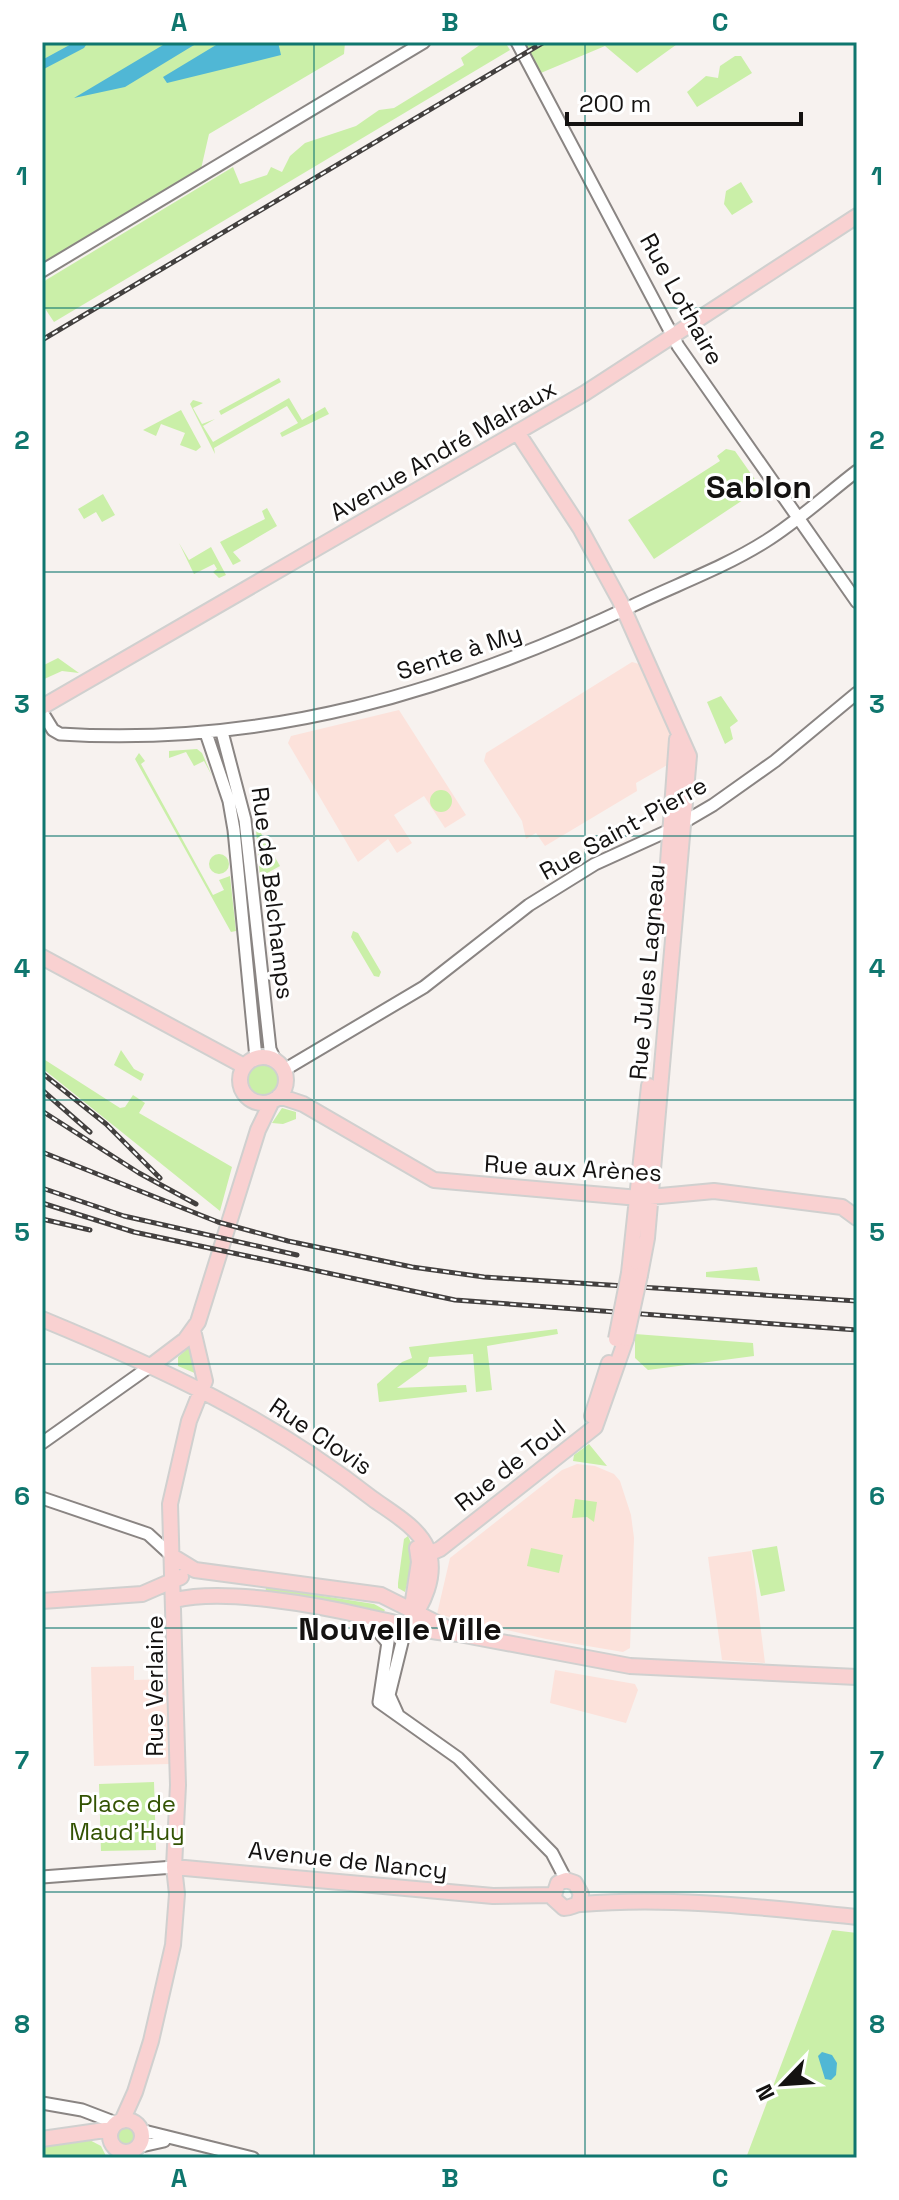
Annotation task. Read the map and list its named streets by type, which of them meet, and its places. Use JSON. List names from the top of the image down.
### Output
{
  "streets": {
    "main road": [
      "Avenue André Malraux",
      "Rue Jules Lagneau",
      "Rue aux Arènes",
      "Rue Clovis",
      "Rue de Toul",
      "Rue Verlaine",
      "Avenue de Nancy"
    ],
    "street": [
      "Rue Lothaire",
      "Sente à My",
      "Rue Saint-Pierre",
      "Rue de Belchamps"
    ]
  },
  "crossings": [
    ["Rue Lothaire", "Avenue André Malraux"],
    ["Rue Lothaire", "Sente à My"],
    ["Avenue André Malraux", "Sente à My"],
    ["Sente à My", "Rue de Belchamps"],
    ["Sente à My", "Rue Jules Lagneau"],
    ["Rue Saint-Pierre", "Rue de Belchamps"],
    ["Rue Saint-Pierre", "Rue Jules Lagneau"],
    ["Rue Jules Lagneau", "Rue aux Arènes"],
    ["Rue Jules Lagneau", "Rue de Toul"],
    ["Rue Clovis", "Rue de Toul"],
    ["Rue Verlaine", "Avenue de Nancy"]
  ],
  "districts": ["Sablon", "Nouvelle Ville"],
  "parks": ["Place de Maud'Huy"],
  "scale_bar": "200 m",
  "north": "bottom left",
  "grid": {
    "columns": ["A", "B", "C"],
    "rows": [
      "1",
      "2",
      "3",
      "4",
      "5",
      "6",
      "7",
      "8"
    ]
  }
}
